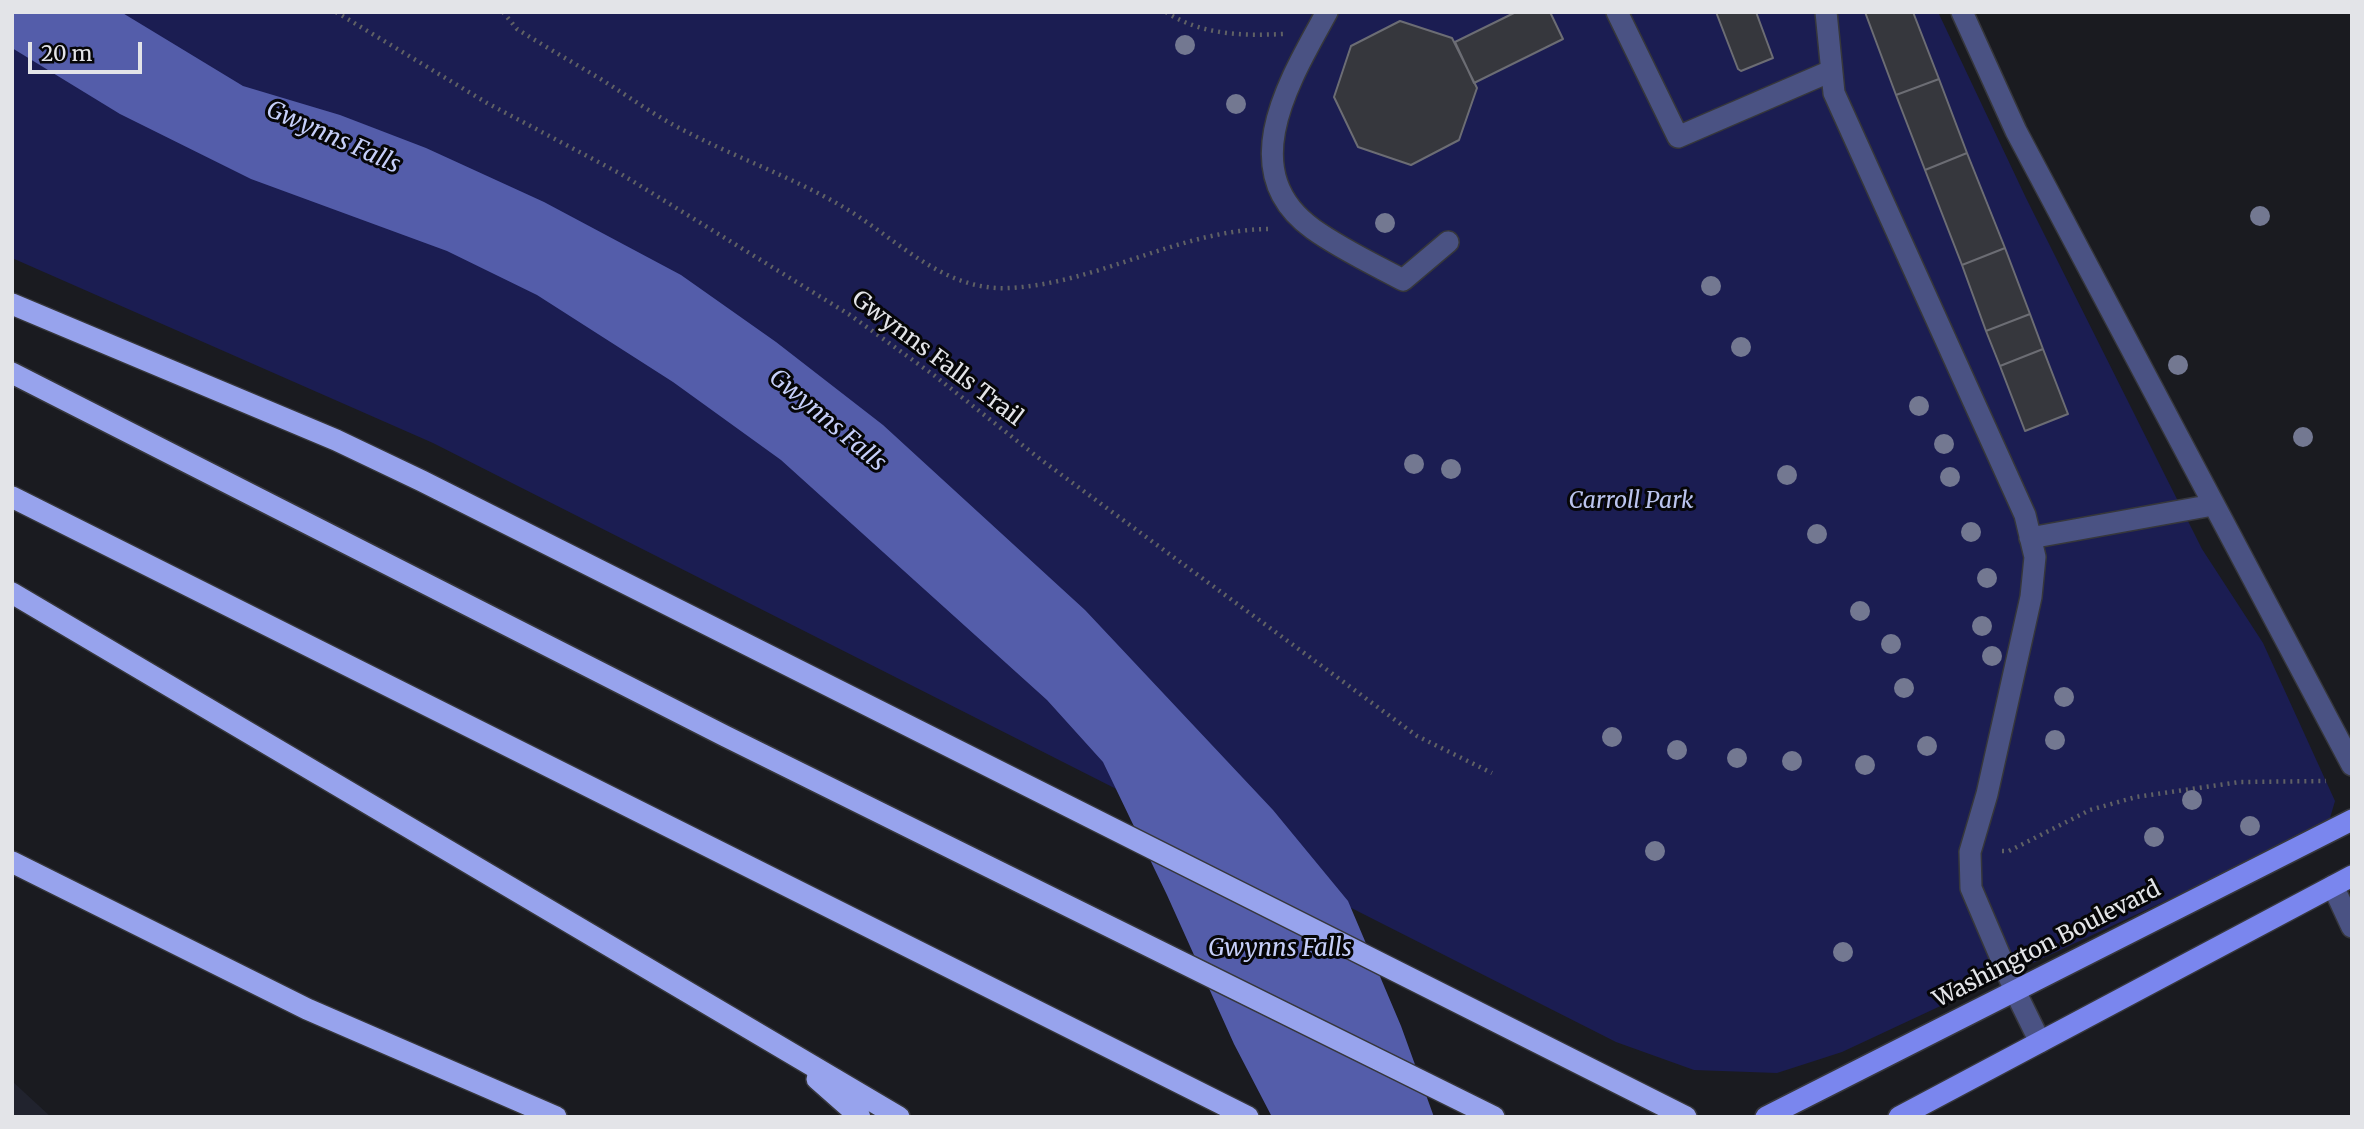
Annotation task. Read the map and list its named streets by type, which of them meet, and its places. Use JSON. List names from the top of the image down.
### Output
{
  "streets": {
    "main road": ["Washington Boulevard"],
    "path": ["Gwynns Falls Trail"]
  },
  "water": ["Gwynns Falls"],
  "parks": ["Carroll Park"],
  "scale_bar": "20 m"
}
